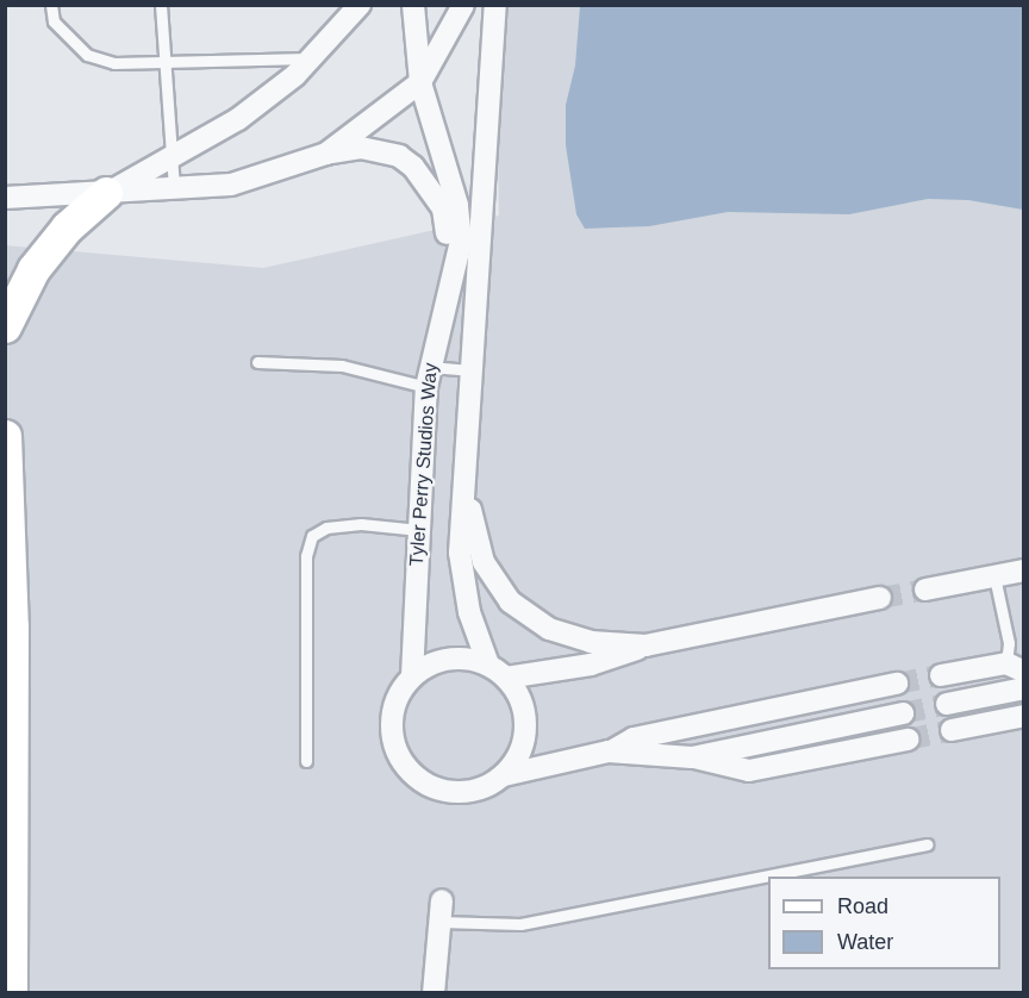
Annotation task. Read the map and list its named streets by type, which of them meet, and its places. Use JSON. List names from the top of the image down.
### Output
{
  "streets": {
    "street": ["Tyler Perry Studios Way"]
  },
  "legend": ["Road", "Water"]
}
